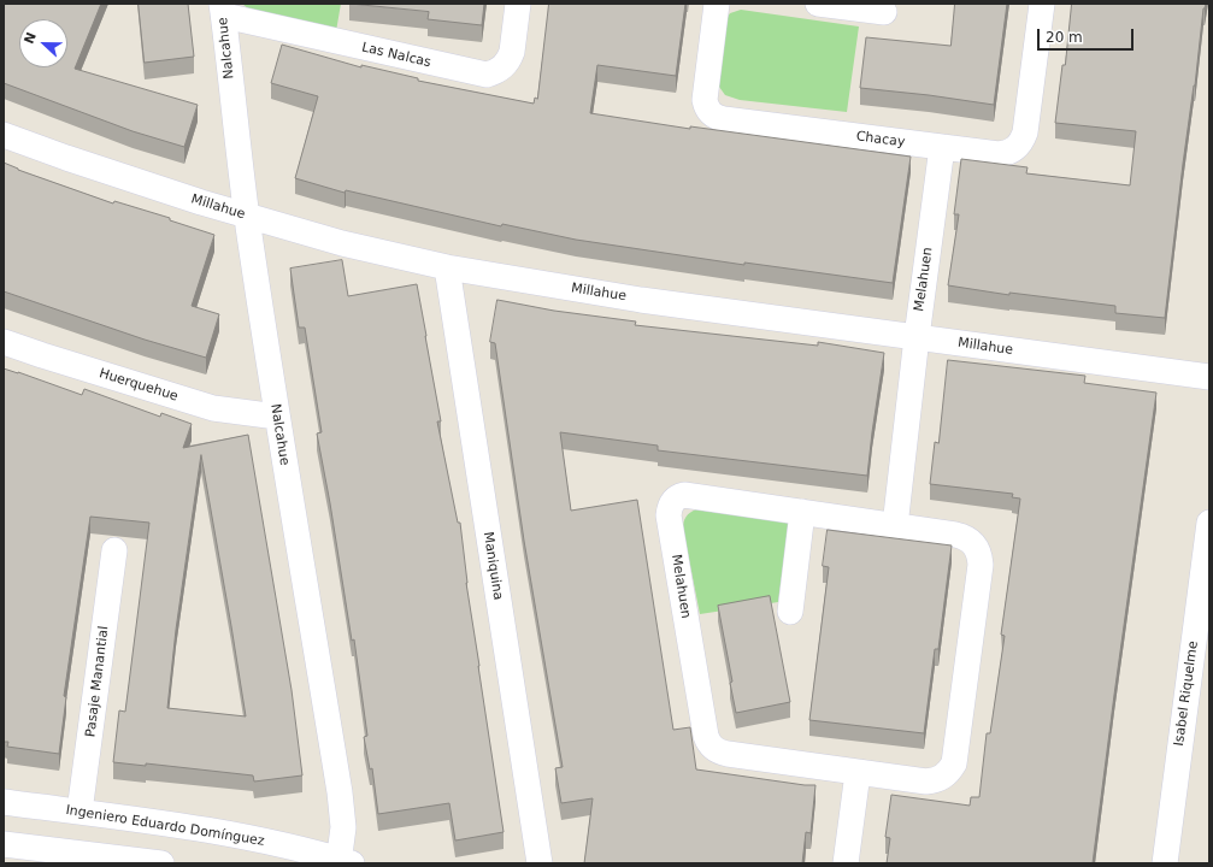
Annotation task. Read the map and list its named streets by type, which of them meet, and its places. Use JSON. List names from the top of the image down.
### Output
{
  "streets": {
    "street": [
      "Nalcahue",
      "Las Nalcas",
      "Chacay",
      "Millahue",
      "Melahuen",
      "Huerquehue",
      "Maniquina",
      "Pasaje Manantial",
      "Isabel Riquelme",
      "Ingeniero Eduardo Domínguez"
    ]
  },
  "crossings": [
    ["Nalcahue", "Las Nalcas"],
    ["Nalcahue", "Millahue"],
    ["Nalcahue", "Huerquehue"],
    ["Nalcahue", "Ingeniero Eduardo Domínguez"],
    ["Chacay", "Melahuen"],
    ["Millahue", "Melahuen"],
    ["Millahue", "Maniquina"],
    ["Pasaje Manantial", "Ingeniero Eduardo Domínguez"]
  ],
  "scale_bar": "20 m",
  "north": "left"
}
